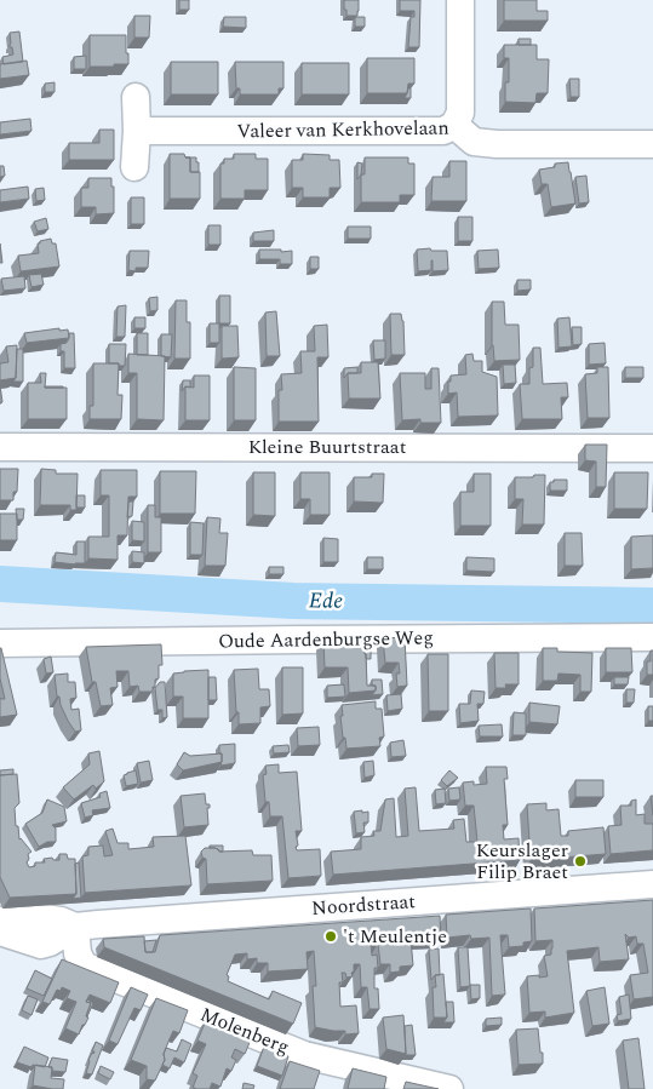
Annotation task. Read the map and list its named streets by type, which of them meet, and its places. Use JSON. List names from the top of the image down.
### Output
{
  "streets": {
    "street": [
      "Valeer van Kerkhovelaan",
      "Kleine Buurtstraat",
      "Oude Aardenburgse Weg",
      "Noordstraat",
      "Molenberg"
    ]
  },
  "crossings": [
    ["Noordstraat", "Molenberg"]
  ],
  "water": ["Ede"],
  "places": ["Keurslager Filip Braet", "'t Meulentje"]
}
